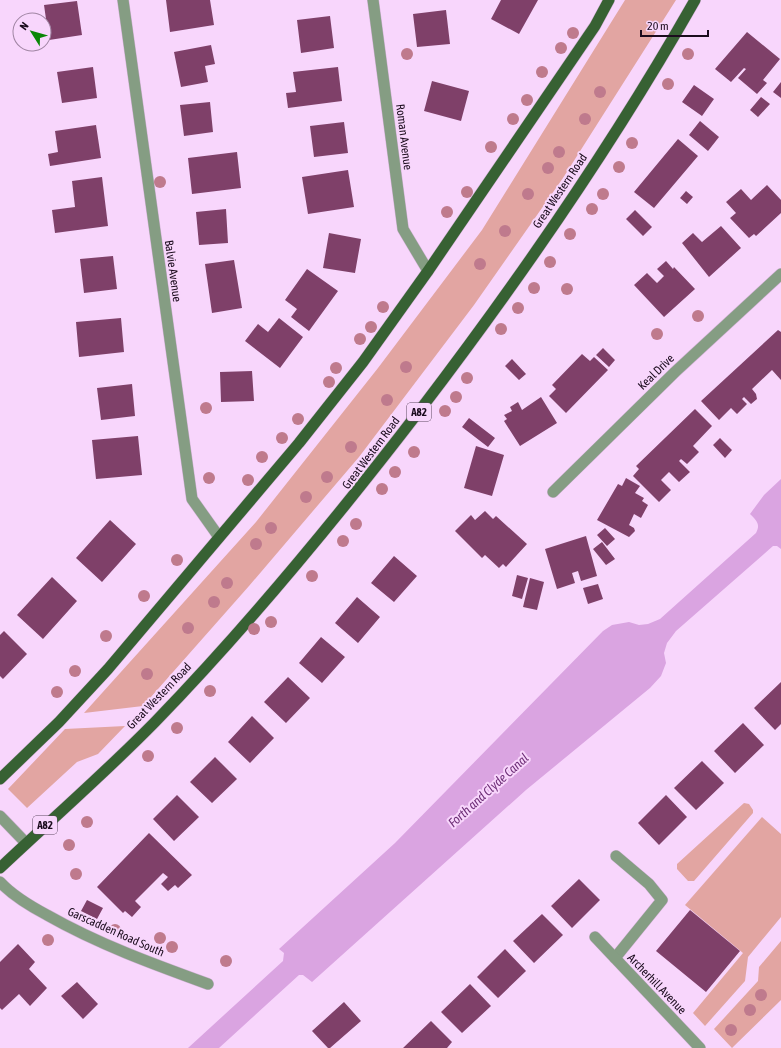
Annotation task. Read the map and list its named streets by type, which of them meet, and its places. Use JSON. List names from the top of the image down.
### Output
{
  "streets": {
    "main road": ["Great Western Road", "A82"],
    "street": [
      "Roman Avenue",
      "Balvie Avenue",
      "Keal Drive",
      "Garscadden Road South",
      "Archerhill Avenue"
    ]
  },
  "water": ["Forth and Clyde Canal"],
  "scale_bar": "20 m",
  "north": "top left"
}
